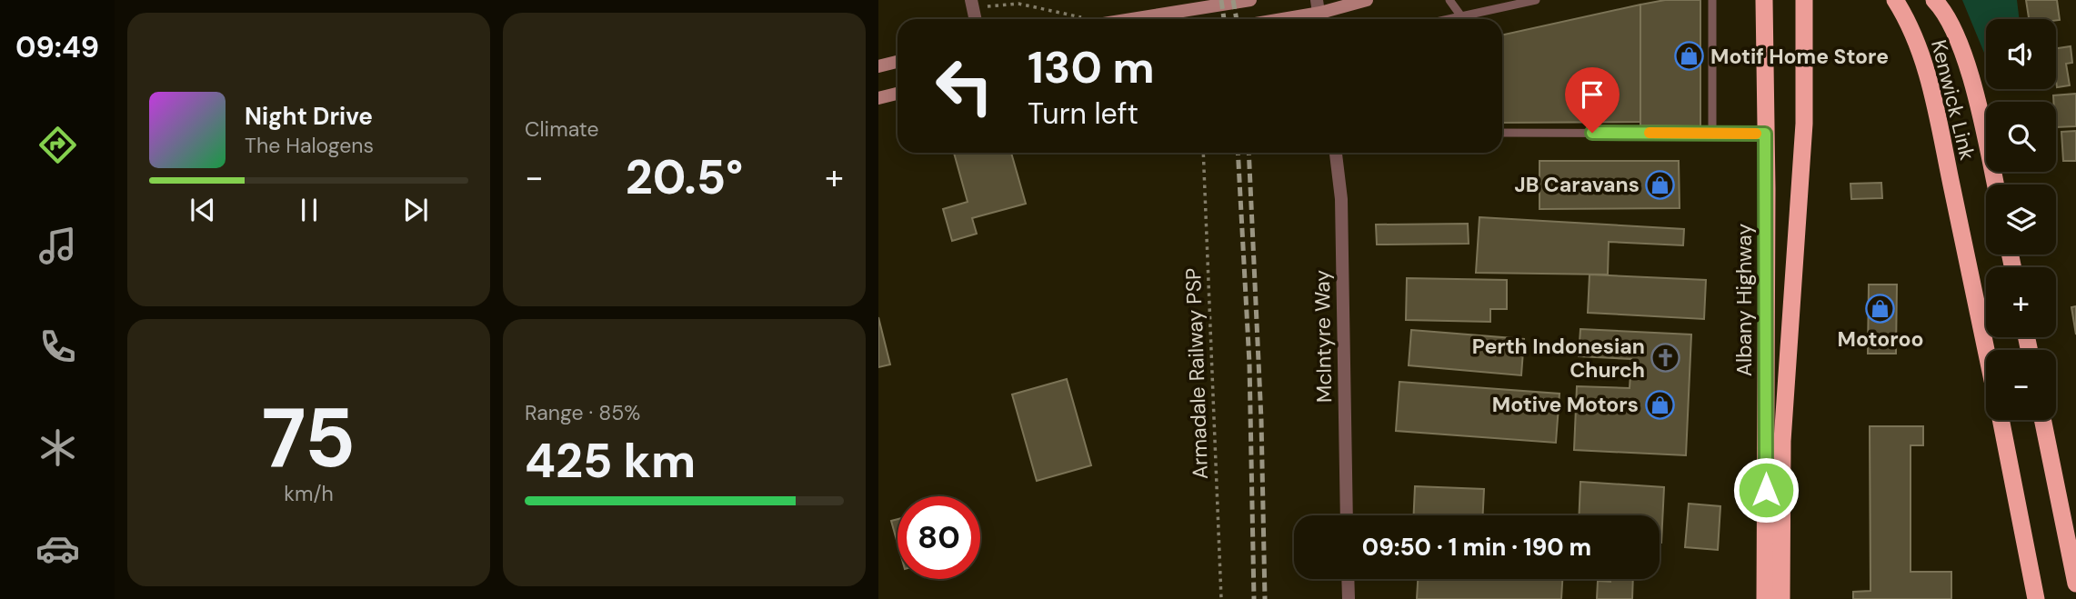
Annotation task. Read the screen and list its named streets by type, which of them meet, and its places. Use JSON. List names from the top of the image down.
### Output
{
  "streets": {
    "highway": ["Kenwick Link", "Albany Highway"],
    "street": ["McIntyre Way"],
    "path": ["Armadale Railway PSP"]
  },
  "places": {
    "shop": [
      "Motif Home Store",
      "JB Caravans",
      "Motoroo",
      "Motive Motors"
    ],
    "church": ["Perth Indonesian Church"]
  },
  "page": {
    "tabs": "09:49",
    "tile": [
      "Climate",
      ["75", "km/h"],
      ["Range · 85%", "425 km"]
    ],
    "map_buttons": ["+", "−"],
    "turn": ["130 m", "Turn left"],
    "song": ["Night Drive", "The Halogens"],
    "heat": ["−", "20.5°", "+"],
    "limit": "80",
    "trip": "09:50 · 1 min · 190 m"
  }
}
